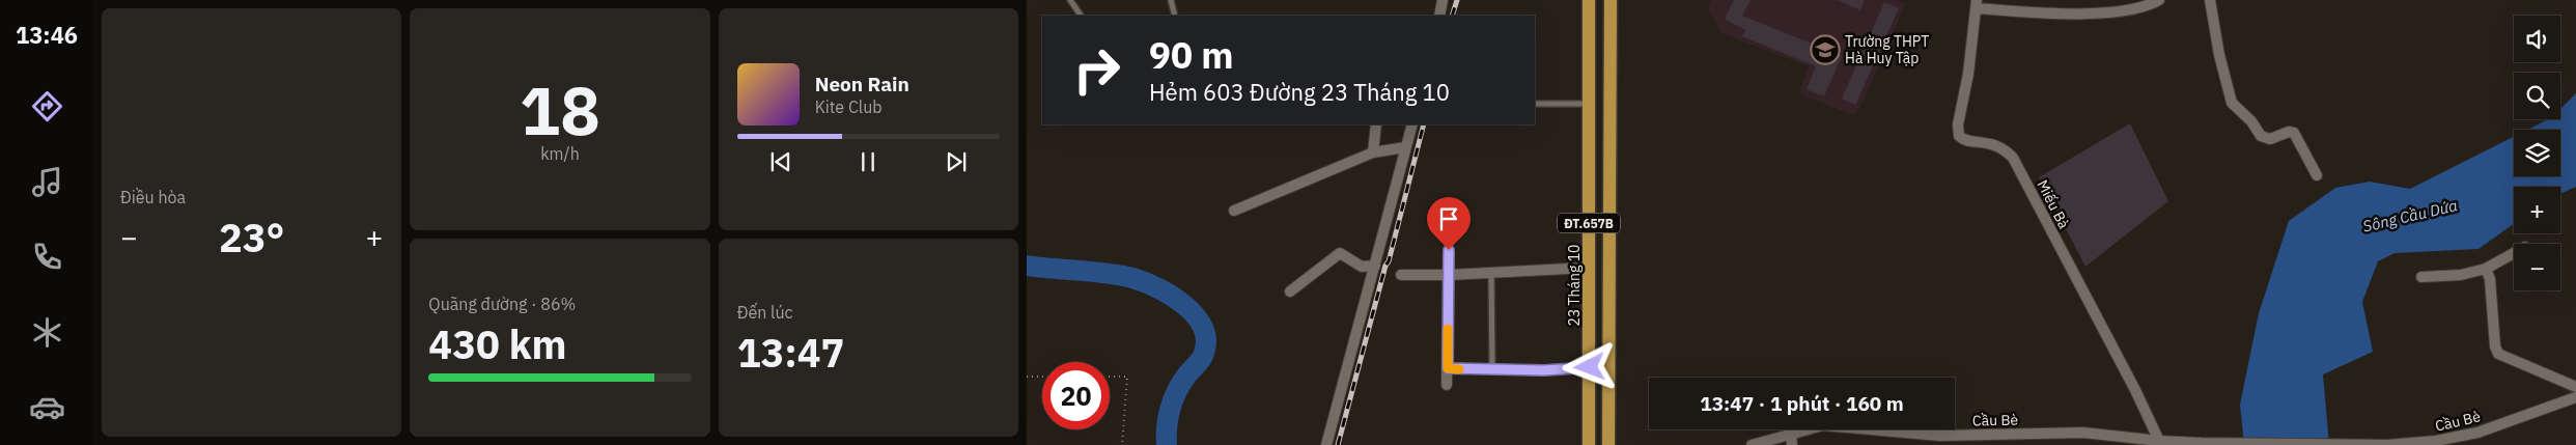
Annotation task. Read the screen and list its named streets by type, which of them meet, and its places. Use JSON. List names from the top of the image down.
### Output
{
  "streets": {
    "main road": ["ĐT.657B", "23 Tháng 10"],
    "street": ["Miếu Bà", "Cầu Bè"]
  },
  "crossings": [
    ["Miếu Bà", "Cầu Bè"]
  ],
  "water": ["Sông Cầu Dứa"],
  "places": {
    "school or university": ["Trường THPT Hà Huy Tập"]
  },
  "page": {
    "tabs": "13:46",
    "tile": [
      "Điều hòa",
      ["18", "km/h"],
      ["Quãng đường · 86%", "430 km"],
      ["Đến lúc", "13:47"]
    ],
    "map_buttons": ["+", "−"],
    "turn": ["90 m", "Hẻm 603 Đường 23 Tháng 10"],
    "song": ["Neon Rain", "Kite Club"],
    "heat": ["−", "23°", "+"],
    "limit": "20",
    "trip": "13:47 · 1 phút · 160 m"
  }
}
